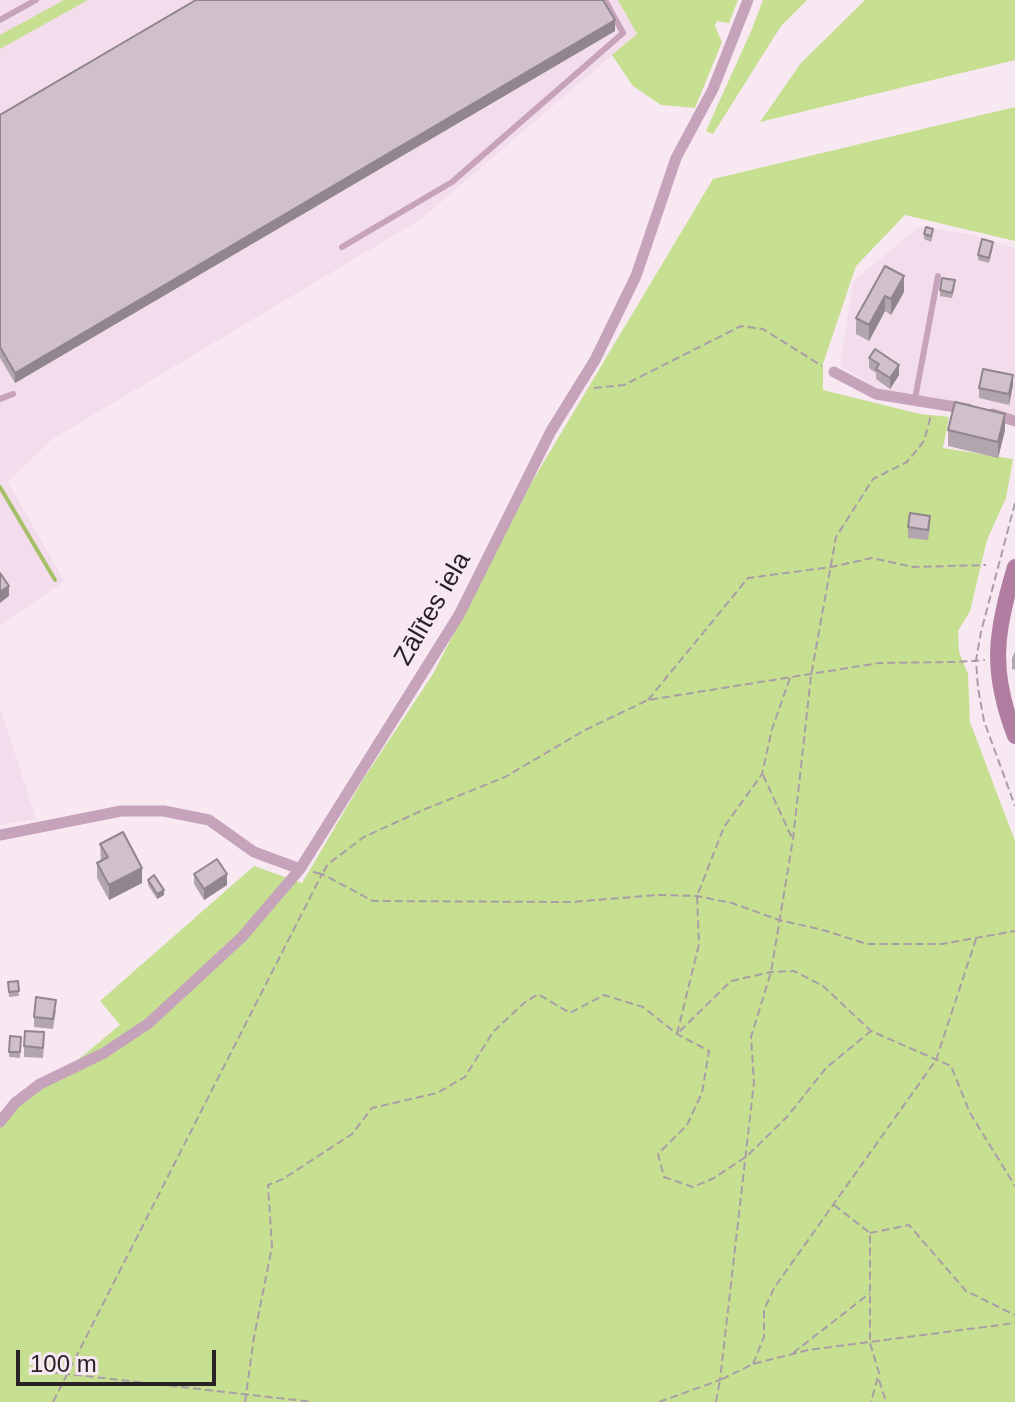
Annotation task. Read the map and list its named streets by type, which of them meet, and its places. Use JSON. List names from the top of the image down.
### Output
{
  "streets": {
    "street": ["Zālītes iela"]
  },
  "scale_bar": "100 m"
}
